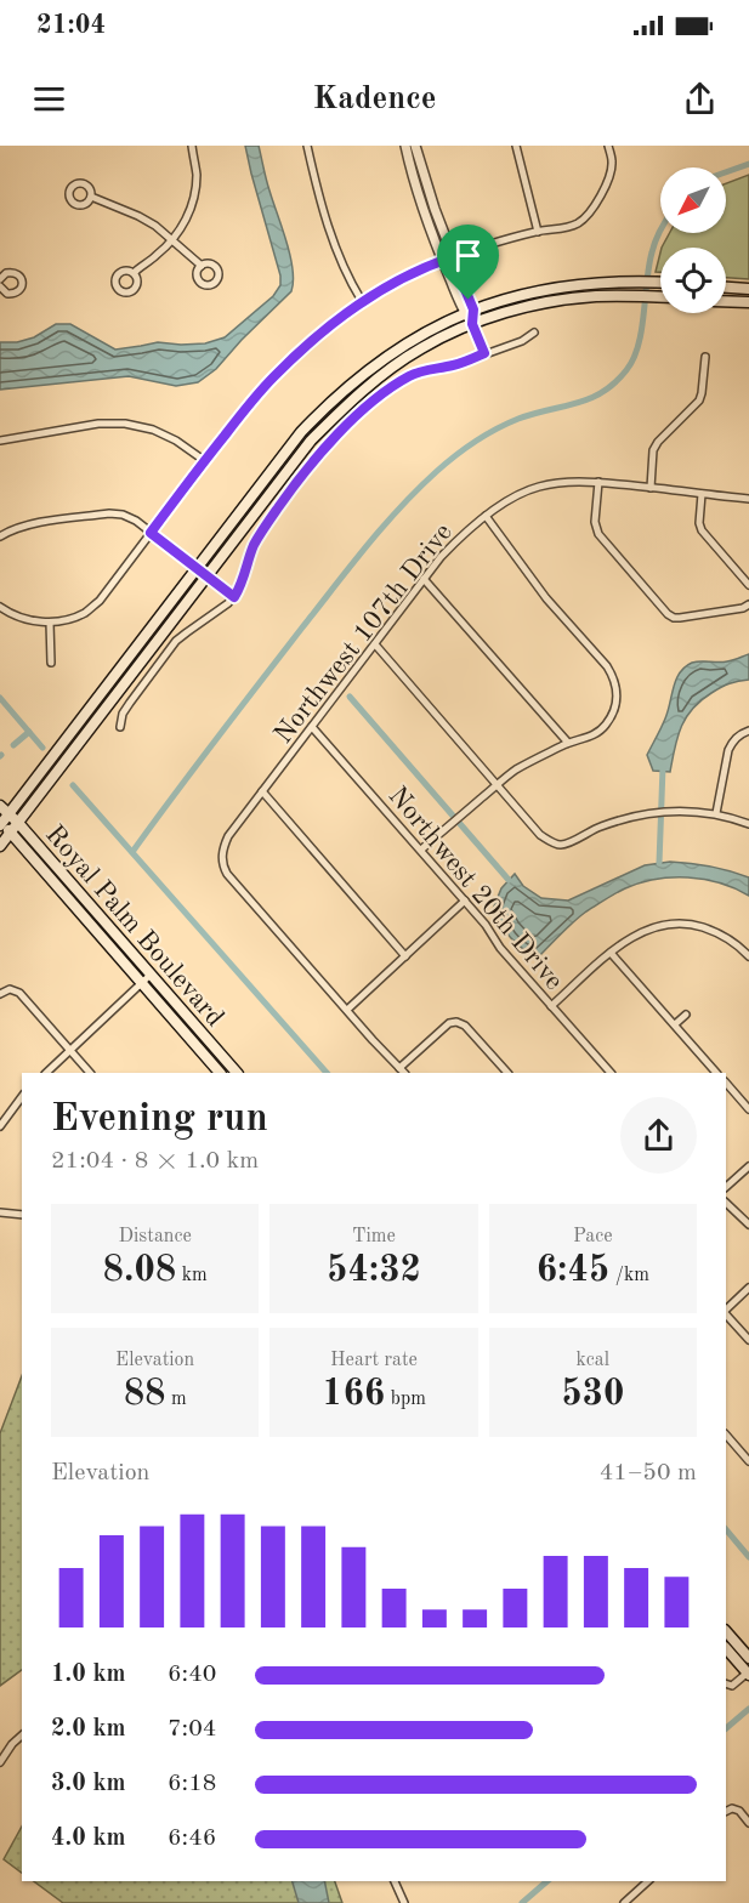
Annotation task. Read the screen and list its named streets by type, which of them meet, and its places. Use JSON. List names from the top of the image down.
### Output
{
  "streets": {
    "main road": ["Royal Palm Boulevard"],
    "street": ["Northwest 107th Drive", "Northwest 20th Drive"]
  },
  "crossings": [
    ["Northwest 107th Drive", "Northwest 20th Drive"]
  ],
  "north": "bottom left",
  "page": {
    "status": "21:04",
    "header": "Kadence",
    "heading": ["Evening run", "21:04 · 8 × 1.0 km"],
    "stats": [
      ["Distance", "8.08 km"],
      ["Time", "54:32"],
      ["Pace", "6:45 /km"],
      ["Elevation", "88 m"],
      ["Heart rate", "166 bpm"],
      ["kcal", "530"]
    ],
    "chart": ["Elevation", "41–50 m"],
    "list": [
      {
        "name": "1.0 km",
        "note": "6:40"
      },
      {
        "name": "2.0 km",
        "note": "7:04"
      },
      {
        "name": "3.0 km",
        "note": "6:18"
      },
      {
        "name": "4.0 km",
        "note": "6:46"
      }
    ]
  }
}
